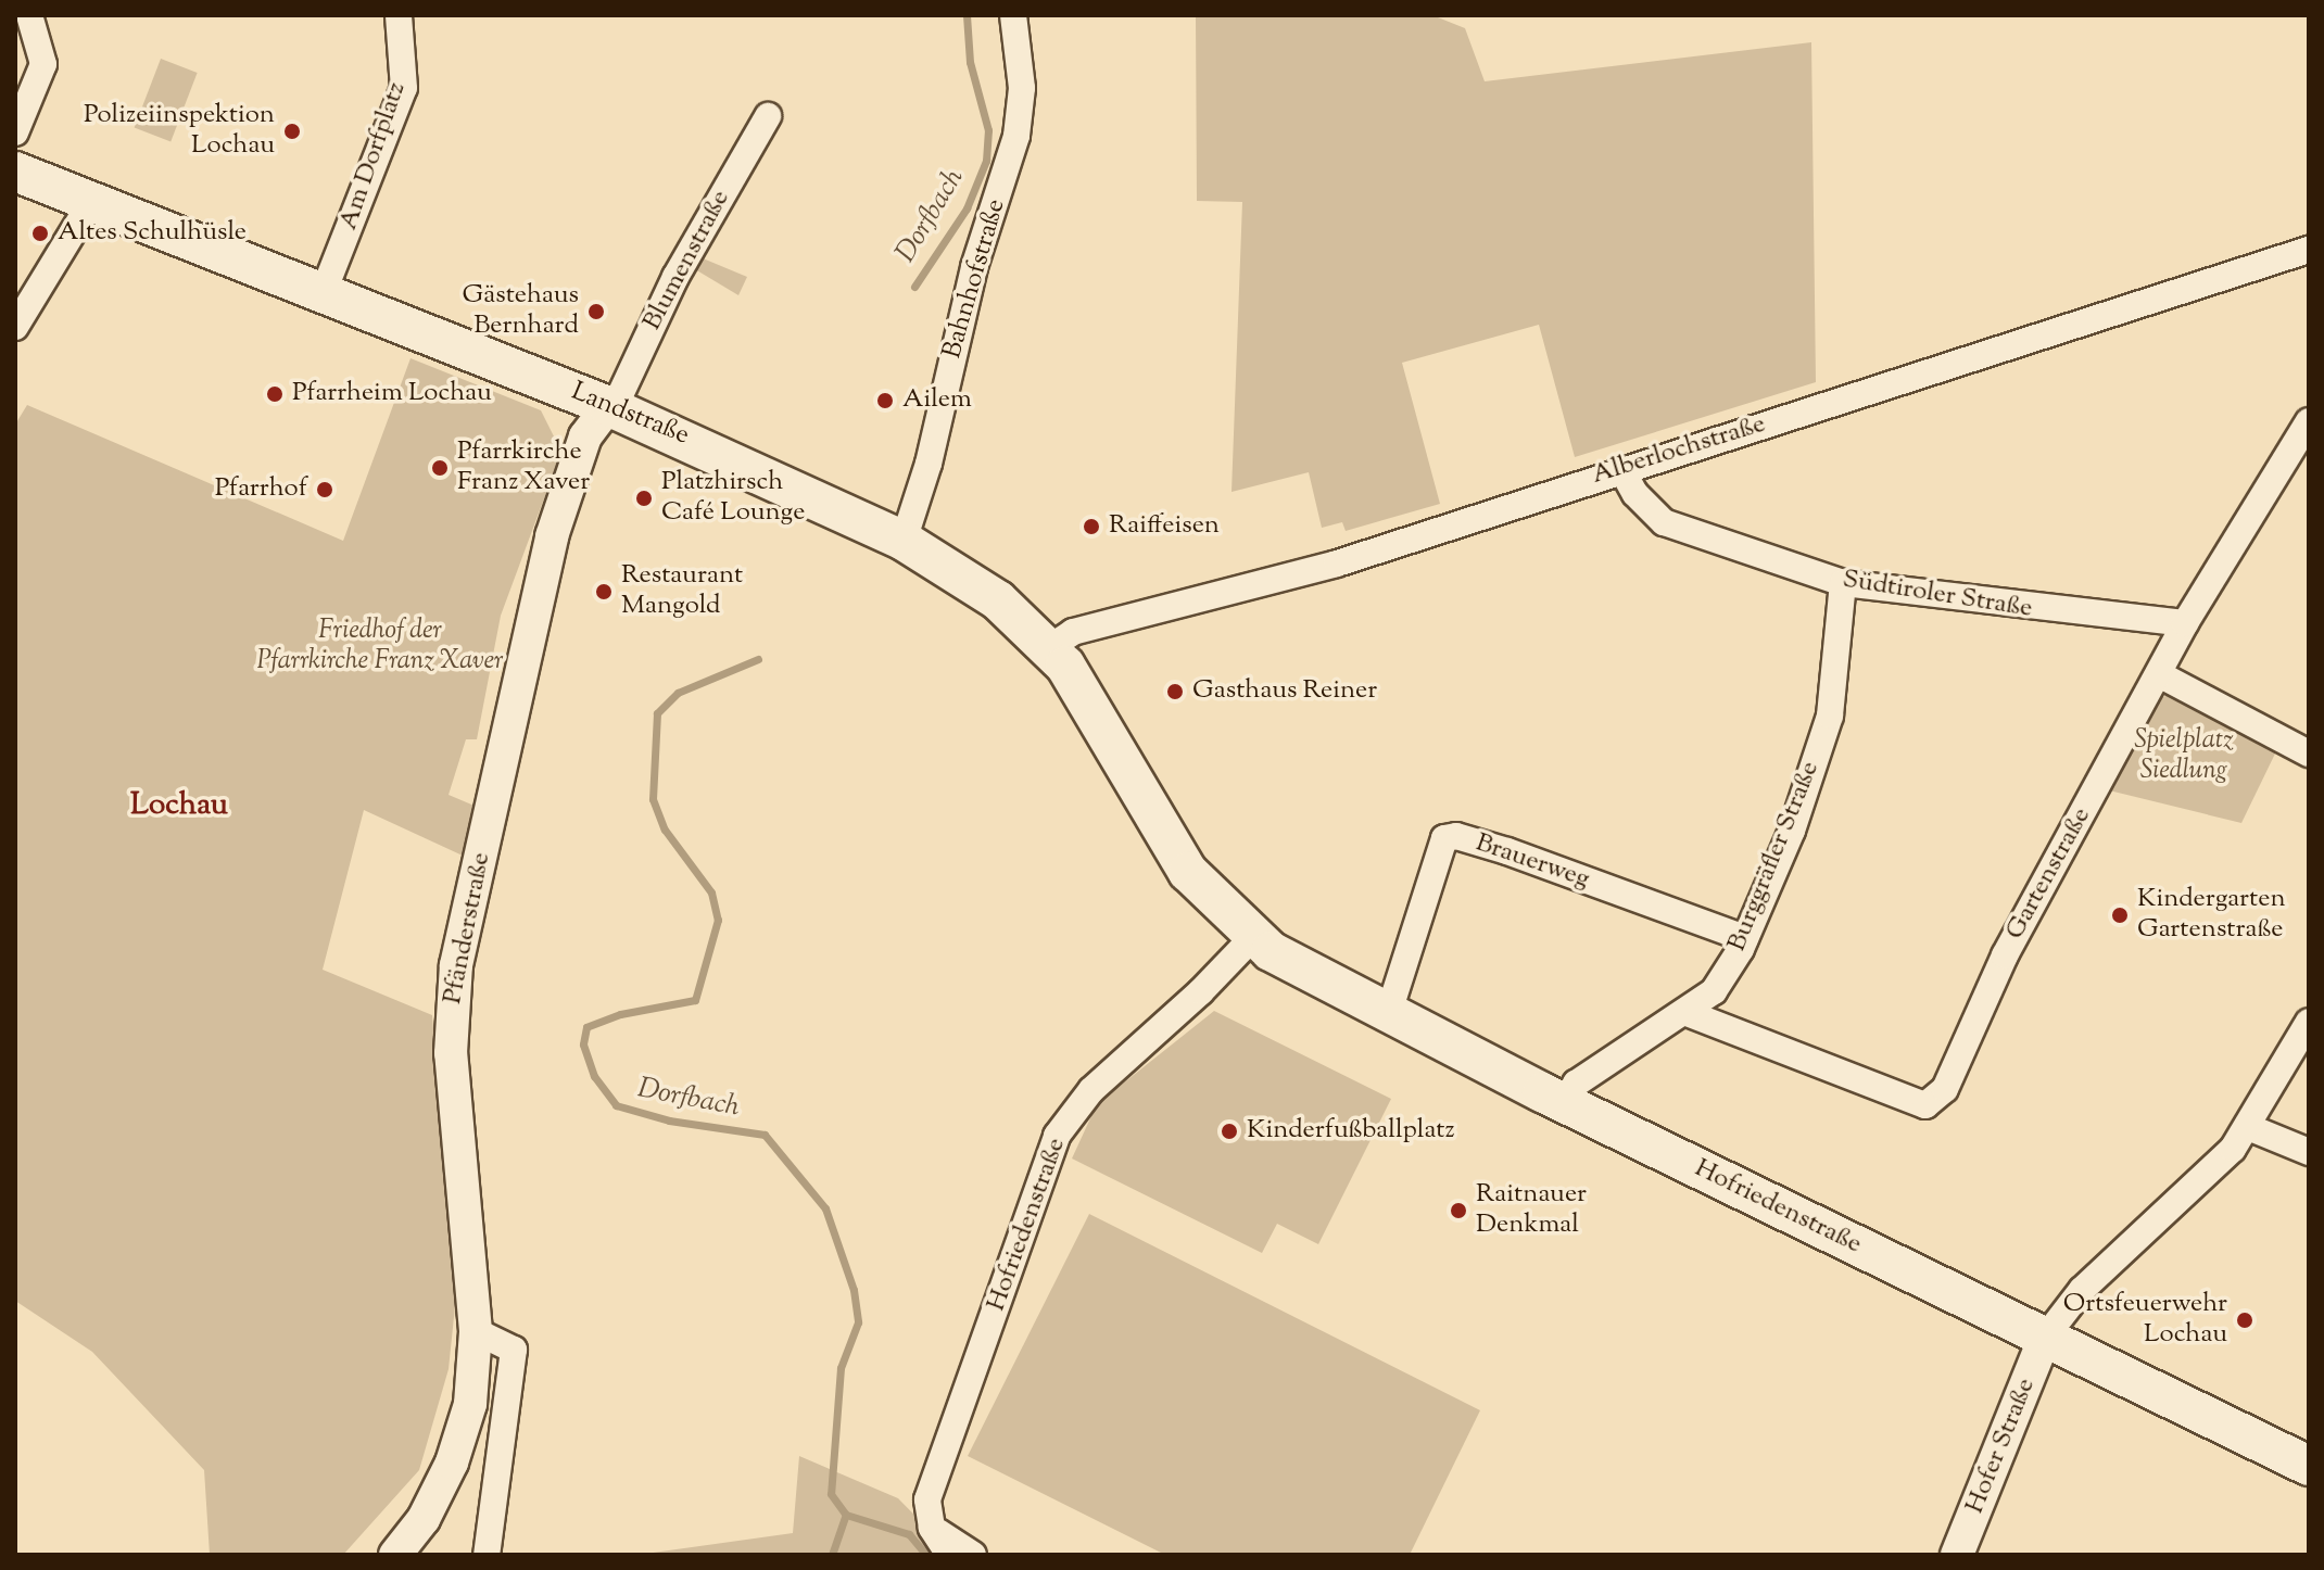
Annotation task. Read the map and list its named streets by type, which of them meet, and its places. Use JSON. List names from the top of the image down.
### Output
{
  "streets": {
    "main road": ["Landstraße", "Hofriedenstraße"],
    "street": [
      "Am Dorfplatz",
      "Blumenstraße",
      "Bahnhofstraße",
      "Alberlochstraße",
      "Südtiroler Straße",
      "Burggräfler Straße",
      "Brauerweg",
      "Gartenstraße",
      "Pfänderstraße",
      "Hofer Straße"
    ]
  },
  "crossings": [
    ["Am Dorfplatz", "Landstraße"],
    ["Blumenstraße", "Landstraße"],
    ["Blumenstraße", "Pfänderstraße"],
    ["Bahnhofstraße", "Landstraße"],
    ["Landstraße", "Alberlochstraße"],
    ["Landstraße", "Pfänderstraße"],
    ["Landstraße", "Hofriedenstraße"],
    ["Alberlochstraße", "Südtiroler Straße"],
    ["Südtiroler Straße", "Burggräfler Straße"],
    ["Südtiroler Straße", "Gartenstraße"],
    ["Burggräfler Straße", "Brauerweg"],
    ["Burggräfler Straße", "Gartenstraße"],
    ["Burggräfler Straße", "Hofriedenstraße"],
    ["Brauerweg", "Hofriedenstraße"],
    ["Hofriedenstraße", "Hofer Straße"]
  ],
  "districts": ["Lochau"],
  "water": ["Dorfbach"],
  "parks": ["Friedhof der Pfarrkirche Franz Xaver", "Spielplatz Siedlung"],
  "places": [
    "Polizeiinspektion Lochau",
    "Altes Schulhüsle",
    "Gästehaus Bernhard",
    "Pfarrheim Lochau",
    "Ailem",
    "Pfarrkirche Franz Xaver",
    "Pfarrhof",
    "Platzhirsch Café Lounge",
    "Raiffeisen",
    "Restaurant Mangold",
    "Gasthaus Reiner",
    "Kindergarten Gartenstraße",
    "Kinderfußballplatz",
    "Raitnauer Denkmal",
    "Ortsfeuerwehr Lochau"
  ]
}
